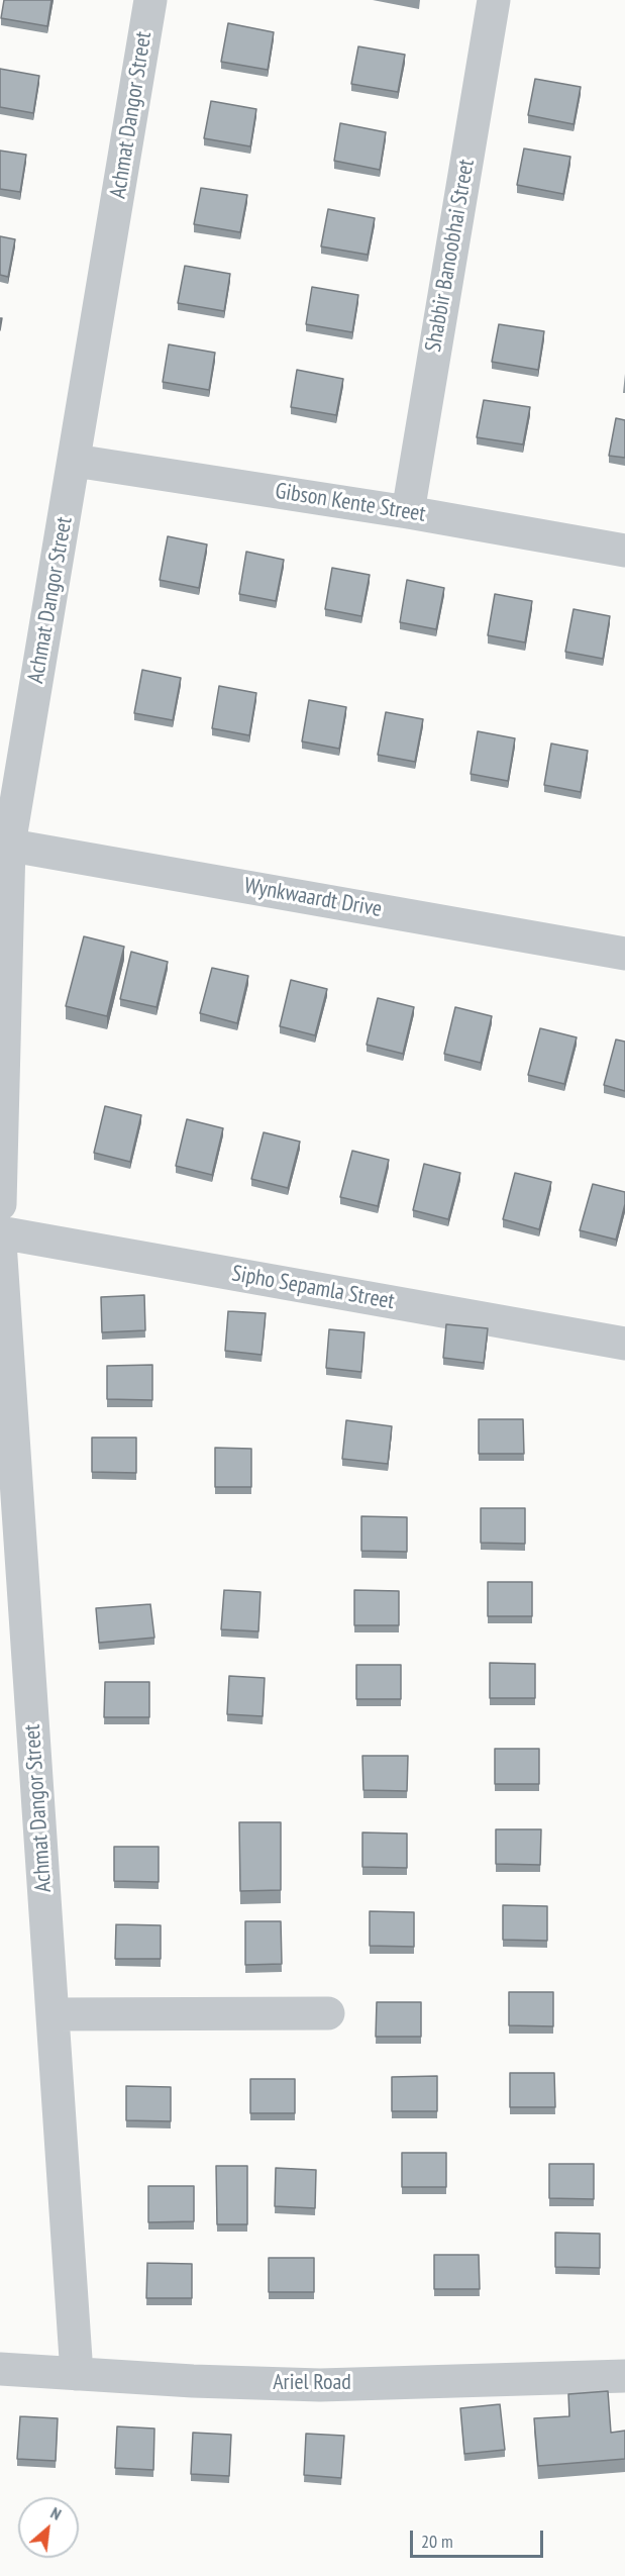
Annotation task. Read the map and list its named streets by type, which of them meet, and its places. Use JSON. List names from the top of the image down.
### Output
{
  "streets": {
    "street": [
      "Achmat Dangor Street",
      "Shabbir Banoobhai Street",
      "Gibson Kente Street",
      "Wynkwaardt Drive",
      "Sipho Sepamla Street",
      "Ariel Road"
    ]
  },
  "crossings": [
    ["Achmat Dangor Street", "Gibson Kente Street"],
    ["Achmat Dangor Street", "Wynkwaardt Drive"],
    ["Achmat Dangor Street", "Ariel Road"],
    ["Shabbir Banoobhai Street", "Gibson Kente Street"]
  ],
  "scale_bar": "20 m",
  "north": "top right"
}
